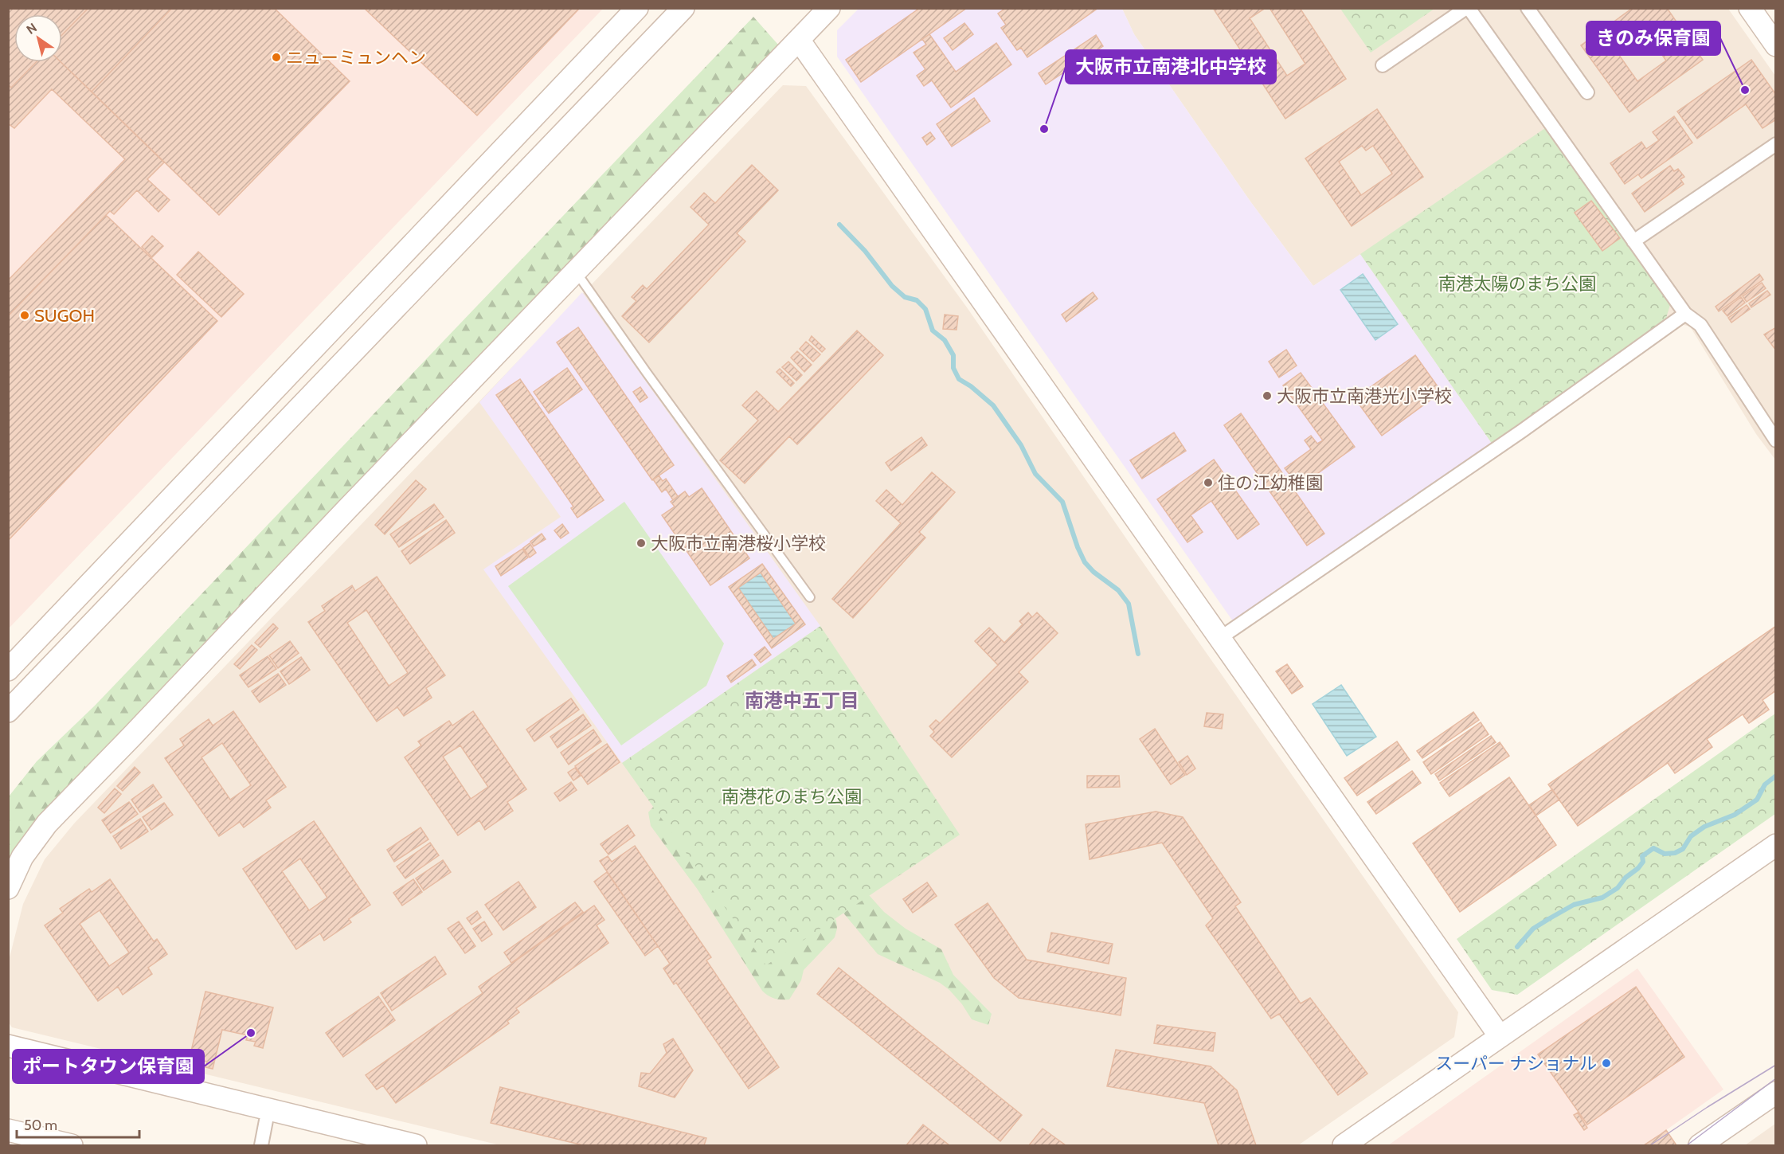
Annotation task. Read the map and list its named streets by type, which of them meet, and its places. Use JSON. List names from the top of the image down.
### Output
{
  "districts": ["南港中五丁目"],
  "parks": ["南港太陽のまち公園", "南港花のまち公園"],
  "places": [
    "ニューミュンヘン",
    "きのみ保育園",
    "大阪市立南港北中学校",
    "SUGOH",
    "大阪市立南港光小学校",
    "住の江幼稚園",
    "大阪市立南港桜小学校",
    "ポートタウン保育園",
    "スーパー ナショナル"
  ],
  "scale_bar": "50 m",
  "north": "top left"
}
